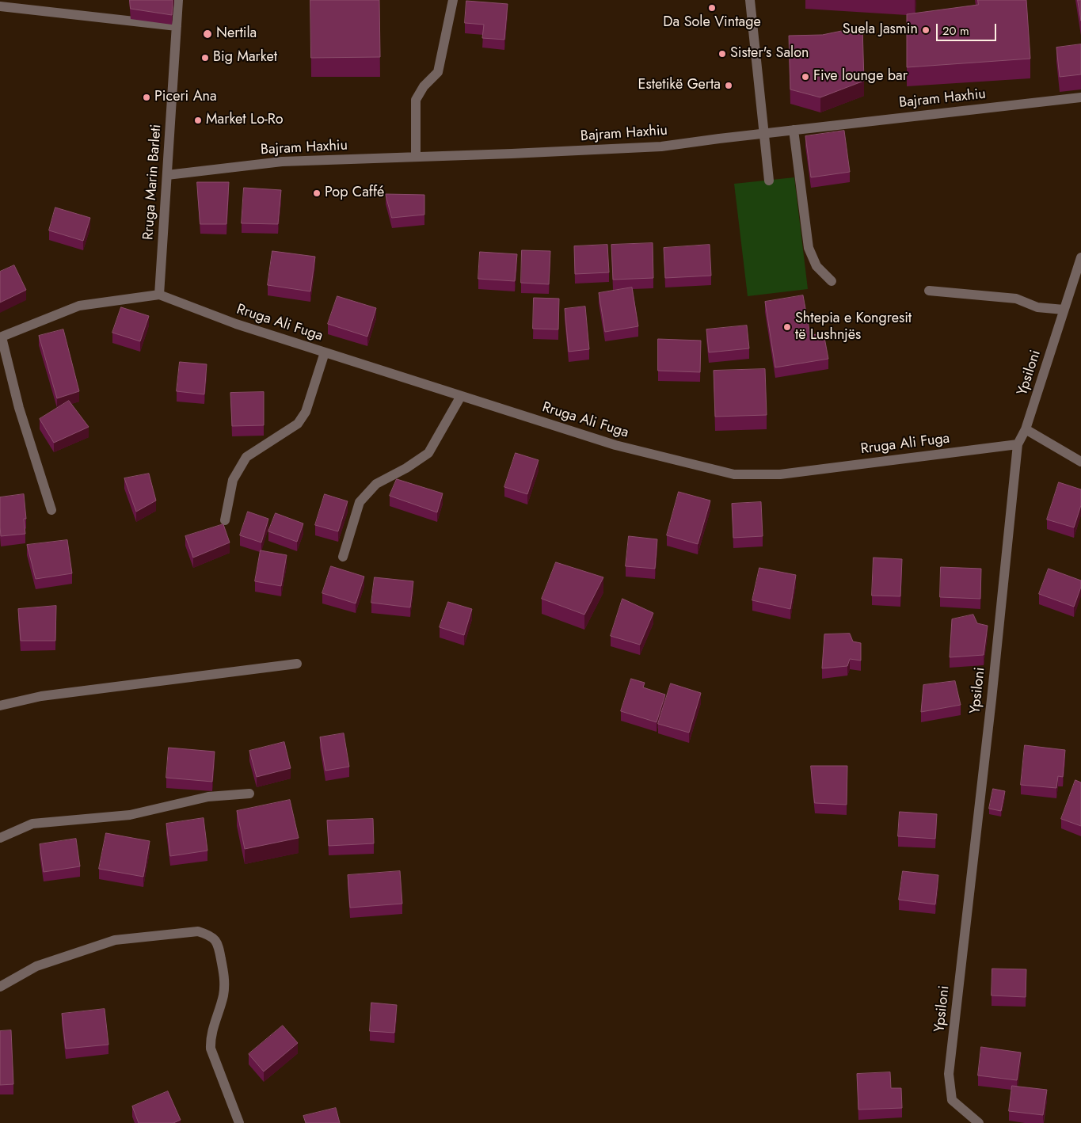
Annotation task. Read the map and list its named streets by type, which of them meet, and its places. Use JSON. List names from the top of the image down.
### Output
{
  "streets": {
    "street": [
      "Bajram Haxhiu",
      "Rruga Marin Barleti",
      "Rruga Ali Fuga",
      "Ypsiloni"
    ]
  },
  "crossings": [
    ["Bajram Haxhiu", "Rruga Marin Barleti"],
    ["Rruga Marin Barleti", "Rruga Ali Fuga"],
    ["Rruga Ali Fuga", "Ypsiloni"]
  ],
  "places": [
    "Da Sole Vintage",
    "Suela Jasmin",
    "Nertila",
    "Sister's Salon",
    "Big Market",
    "Five lounge bar",
    "Estetikë Gerta",
    "Piceri Ana",
    "Market Lo-Ro",
    "Pop Caffé",
    "Shtepia e Kongresit të Lushnjës"
  ],
  "scale_bar": "20 m"
}
